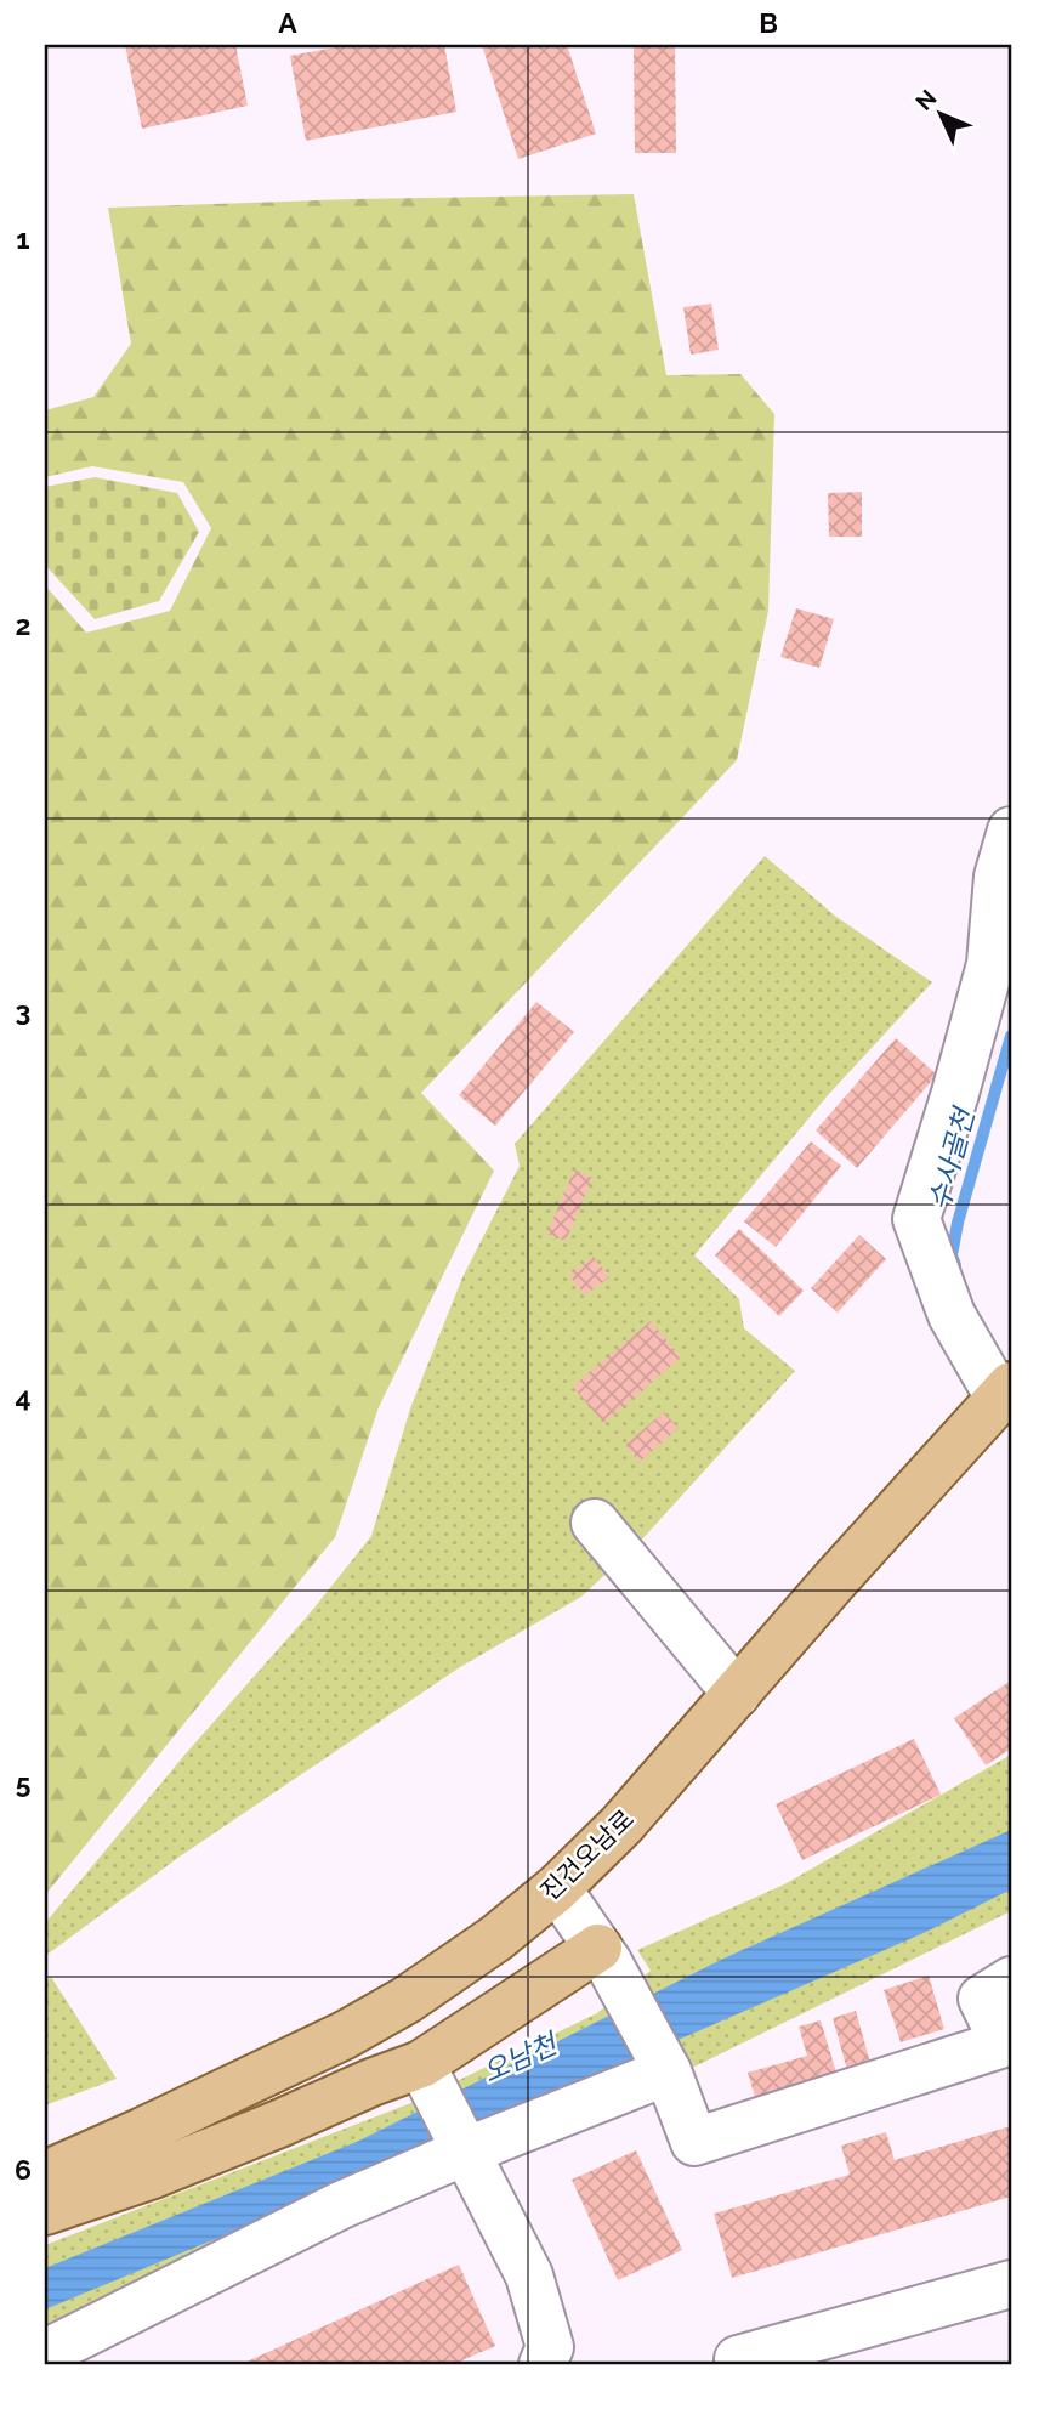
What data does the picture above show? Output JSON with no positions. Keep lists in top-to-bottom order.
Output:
{
  "streets": {
    "main road": ["진건오남로"]
  },
  "water": ["수사골천", "오남천"],
  "north": "top left",
  "grid": {
    "columns": ["A", "B"],
    "rows": [
      "1",
      "2",
      "3",
      "4",
      "5",
      "6"
    ]
  }
}
